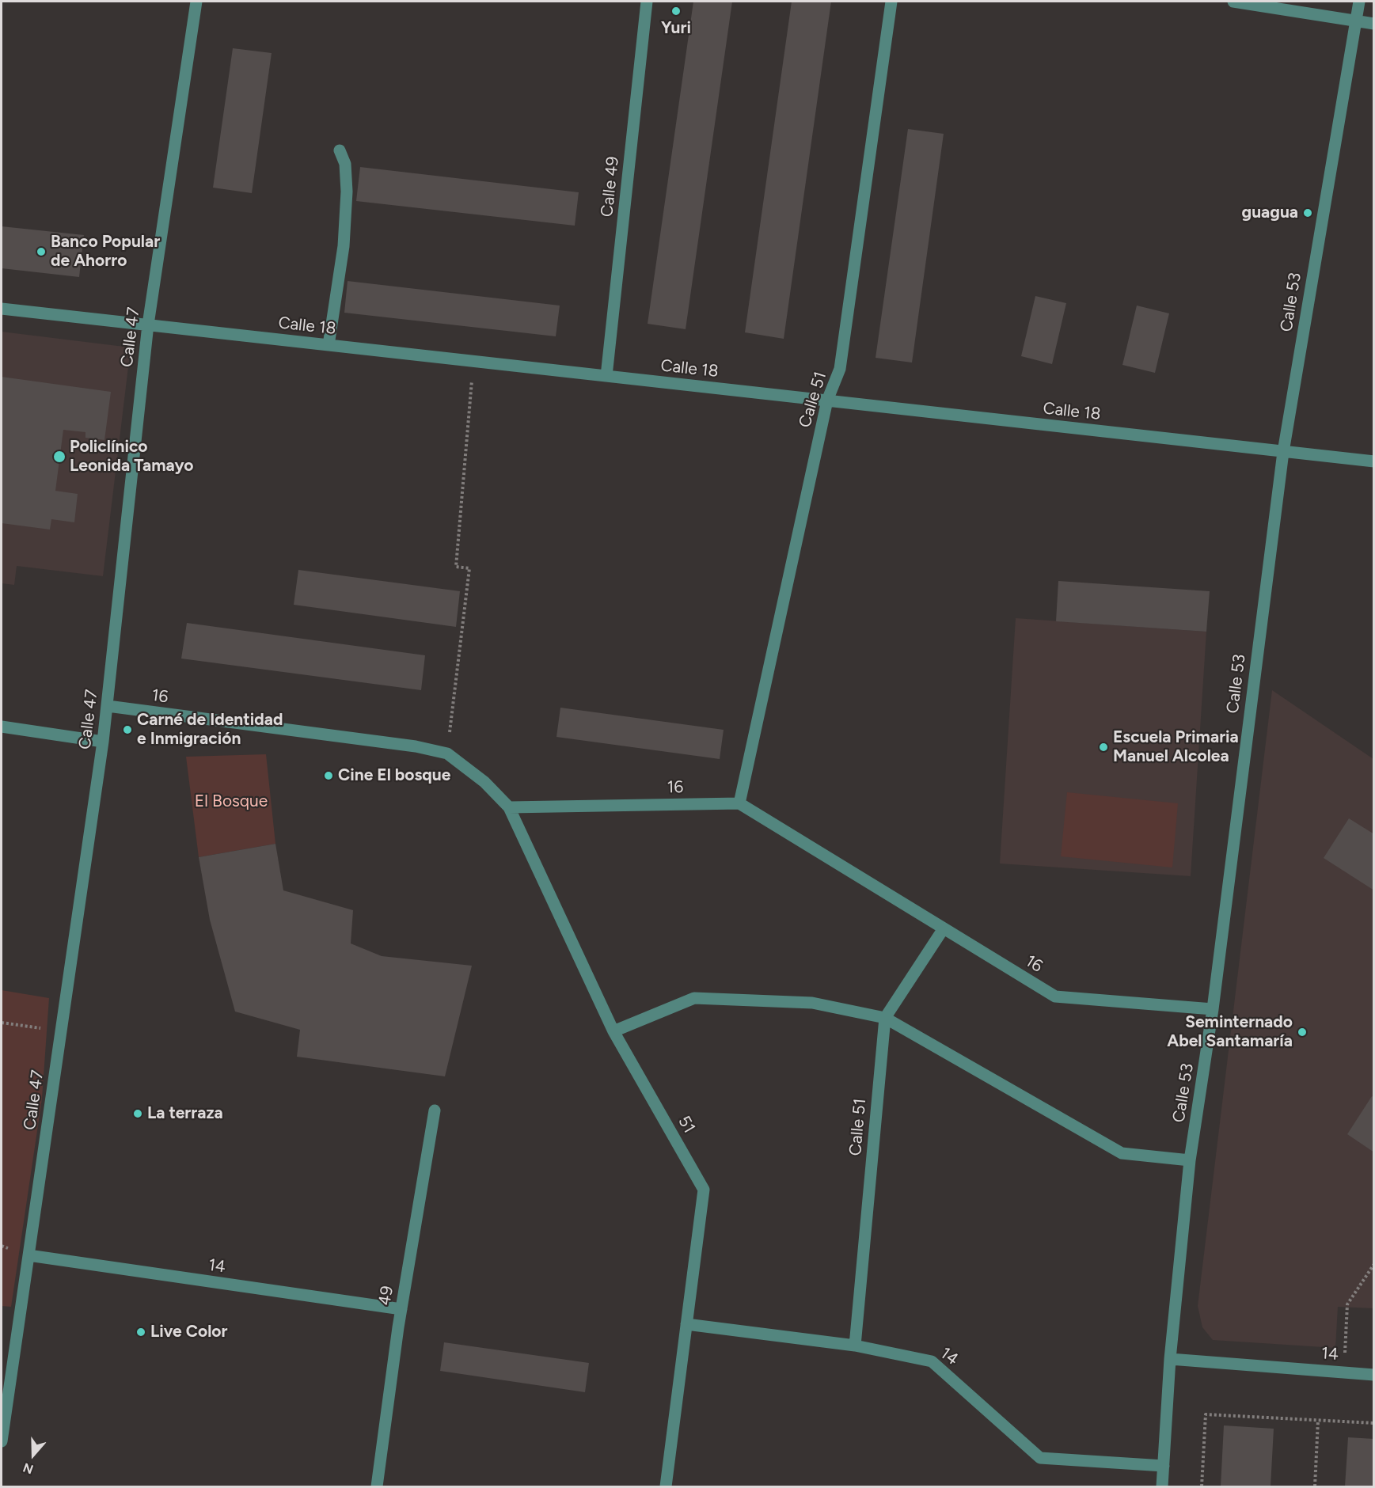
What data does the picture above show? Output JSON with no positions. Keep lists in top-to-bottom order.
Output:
{
  "streets": {
    "street": [
      "Calle 49",
      "Calle 53",
      "Calle 18",
      "Calle 47",
      "Calle 51",
      "16",
      "51",
      "14",
      "49"
    ]
  },
  "crossings": [
    ["Calle 49", "Calle 18"],
    ["Calle 53", "Calle 18"],
    ["Calle 53", "16"],
    ["Calle 53", "14"],
    ["Calle 18", "Calle 47"],
    ["Calle 18", "Calle 51"],
    ["Calle 47", "16"],
    ["Calle 47", "14"],
    ["Calle 51", "16"],
    ["Calle 51", "14"],
    ["16", "51"],
    ["51", "14"],
    ["14", "49"]
  ],
  "parks": ["El Bosque"],
  "places": [
    "Yuri",
    "guagua",
    "Banco Popular de Ahorro",
    "Policlínico Leonida Tamayo",
    "Carné de Identidad e Inmigración",
    "Escuela Primaria Manuel Alcolea",
    "Cine El bosque",
    "Seminternado Abel Santamaría",
    "La terraza",
    "Live Color"
  ],
  "north": "bottom"
}
